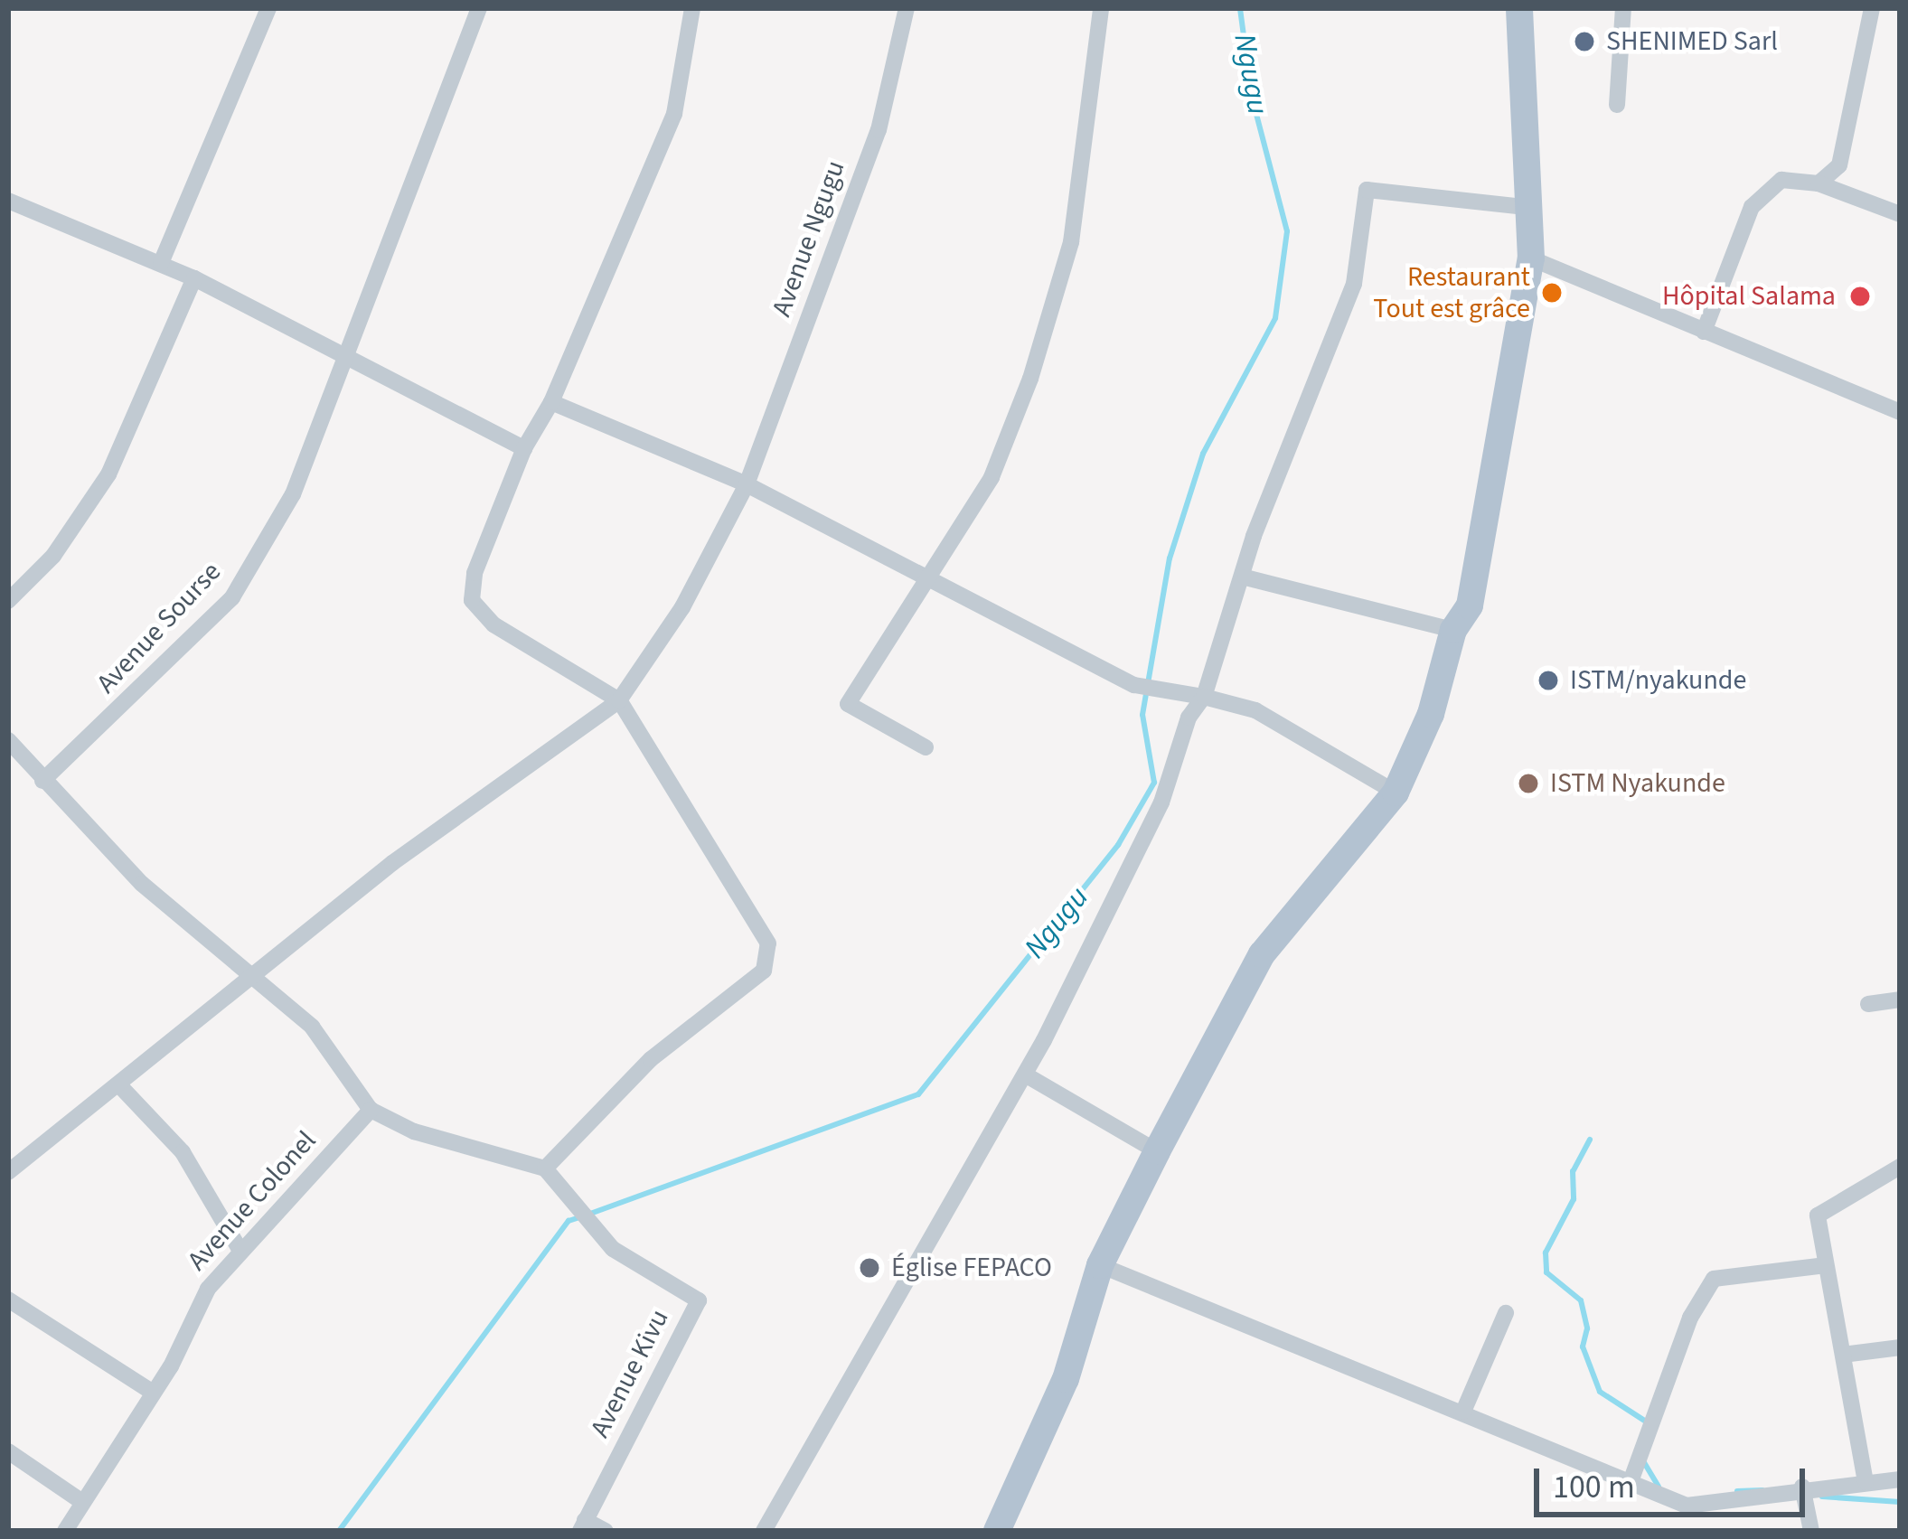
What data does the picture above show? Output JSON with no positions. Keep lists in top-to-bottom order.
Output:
{
  "streets": {
    "street": [
      "Avenue Ngugu",
      "Avenue Sourse",
      "Avenue Colonel",
      "Avenue Kivu"
    ]
  },
  "water": ["Ngugu"],
  "places": [
    "SHENIMED Sarl",
    "Restaurant Tout est grâce",
    "Hôpital Salama",
    "ISTM/nyakunde",
    "ISTM Nyakunde",
    "Église FEPACO"
  ],
  "scale_bar": "100 m"
}
